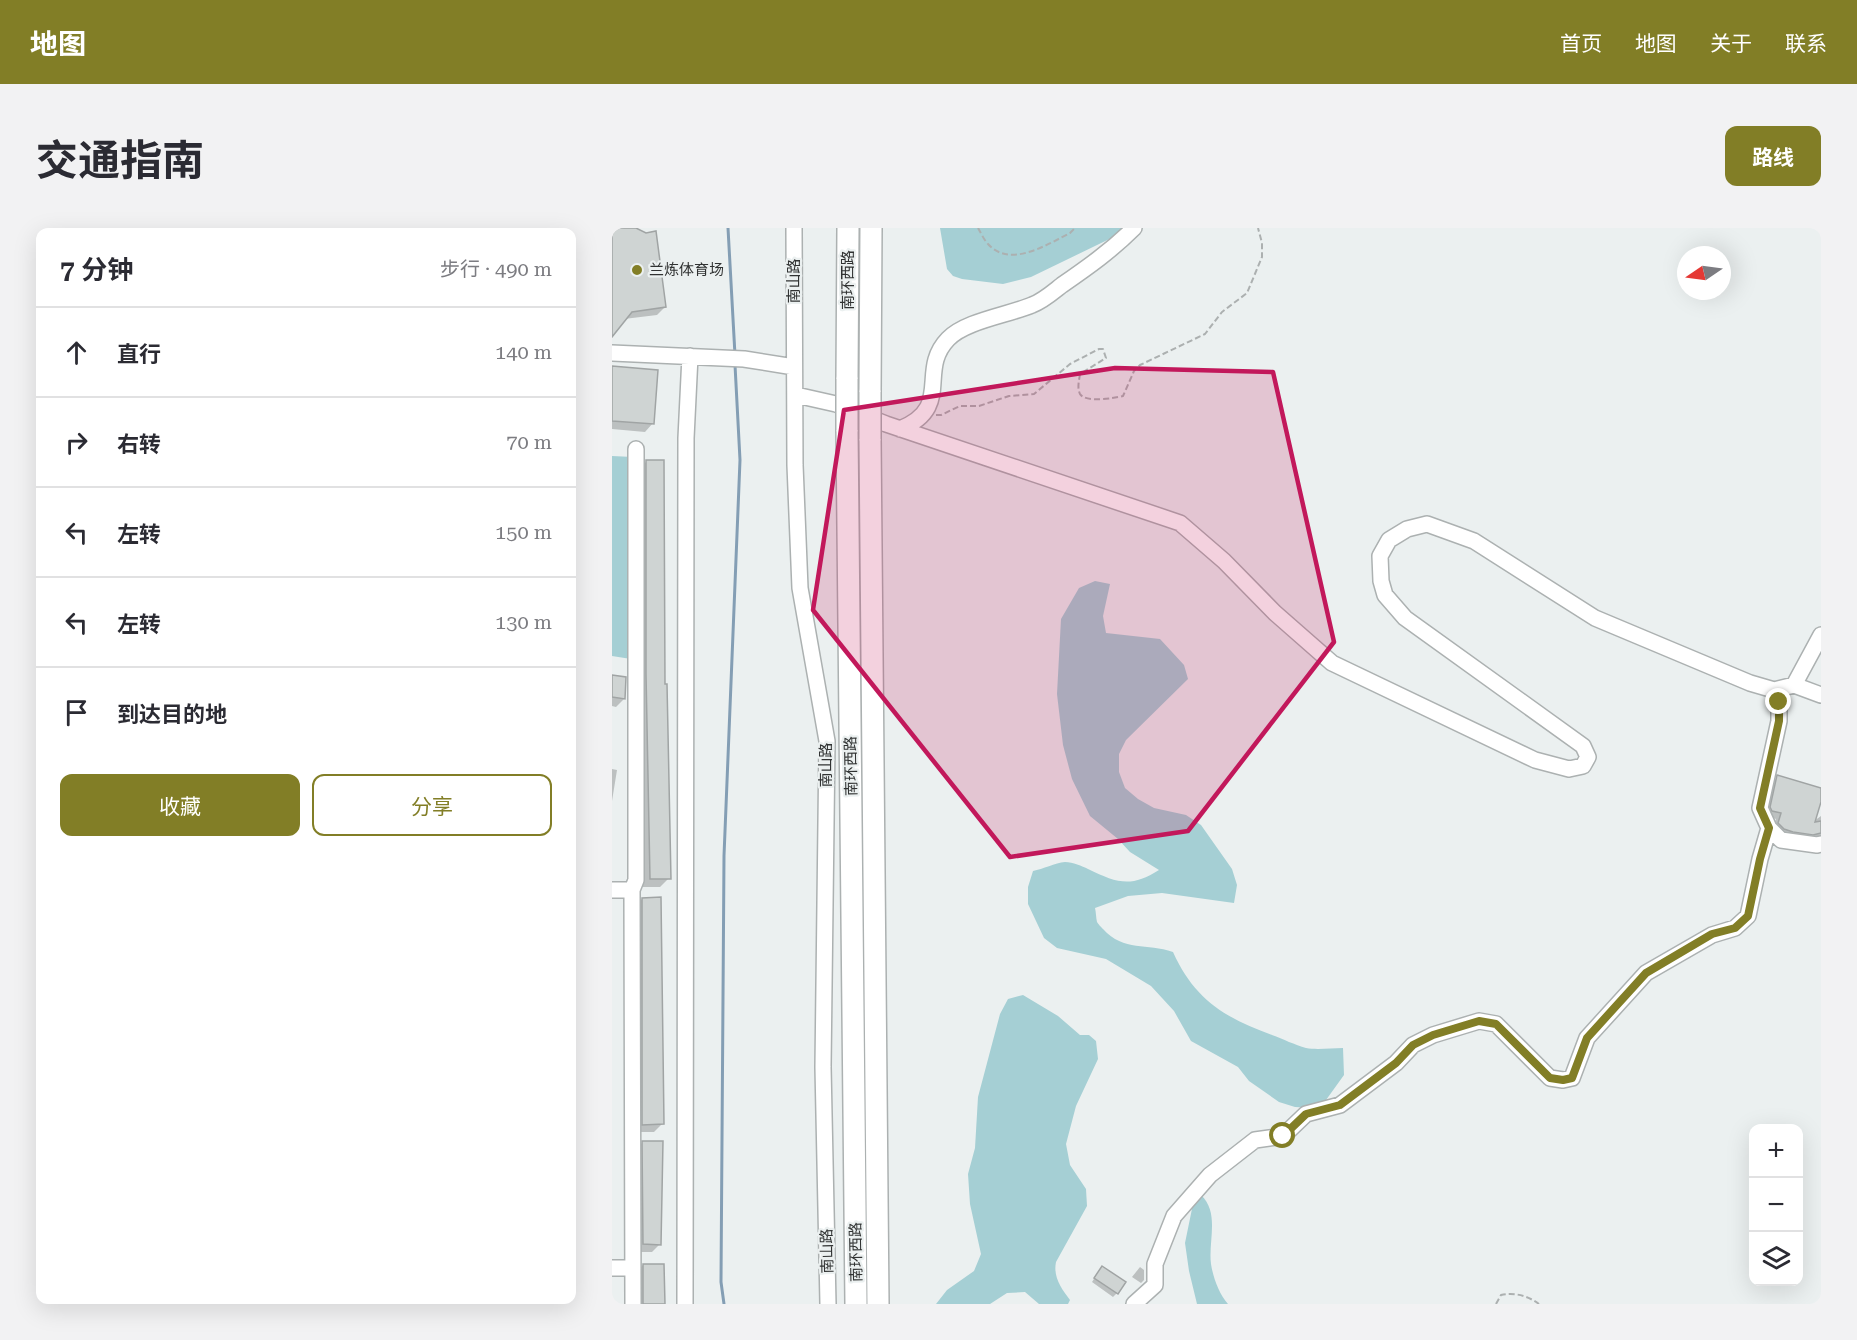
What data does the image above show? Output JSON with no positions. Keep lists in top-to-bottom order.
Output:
{
  "streets": {
    "highway": ["南环西路"],
    "street": ["南山路"]
  },
  "places": ["兰炼体育场"],
  "north": "left",
  "page": {
    "header": "地图",
    "nav": [
      "首页",
      "地图",
      "关于",
      "联系"
    ],
    "title": "交通指南",
    "buttons": [
      "路线",
      ["收藏", "分享"]
    ],
    "heading": ["7 分钟", "步行 · 490 m"],
    "list": [
      ["直行", "140 m"],
      ["右转", "70 m"],
      ["左转", "150 m"],
      ["左转", "130 m"],
      "到达目的地"
    ],
    "map_buttons": ["+", "−"]
  }
}
